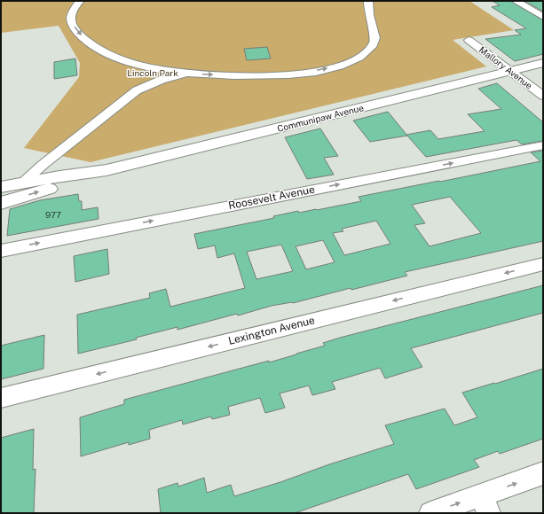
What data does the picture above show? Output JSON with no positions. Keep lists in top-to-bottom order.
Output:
{
  "streets": {
    "main road": ["Communipaw Avenue"],
    "street": ["Mallory Avenue", "Roosevelt Avenue", "Lexington Avenue"]
  },
  "crossings": [
    ["Mallory Avenue", "Communipaw Avenue"]
  ],
  "one_way": ["Roosevelt Avenue", "Lexington Avenue"],
  "parks": ["Lincoln Park"],
  "house_numbers": ["977"]
}
